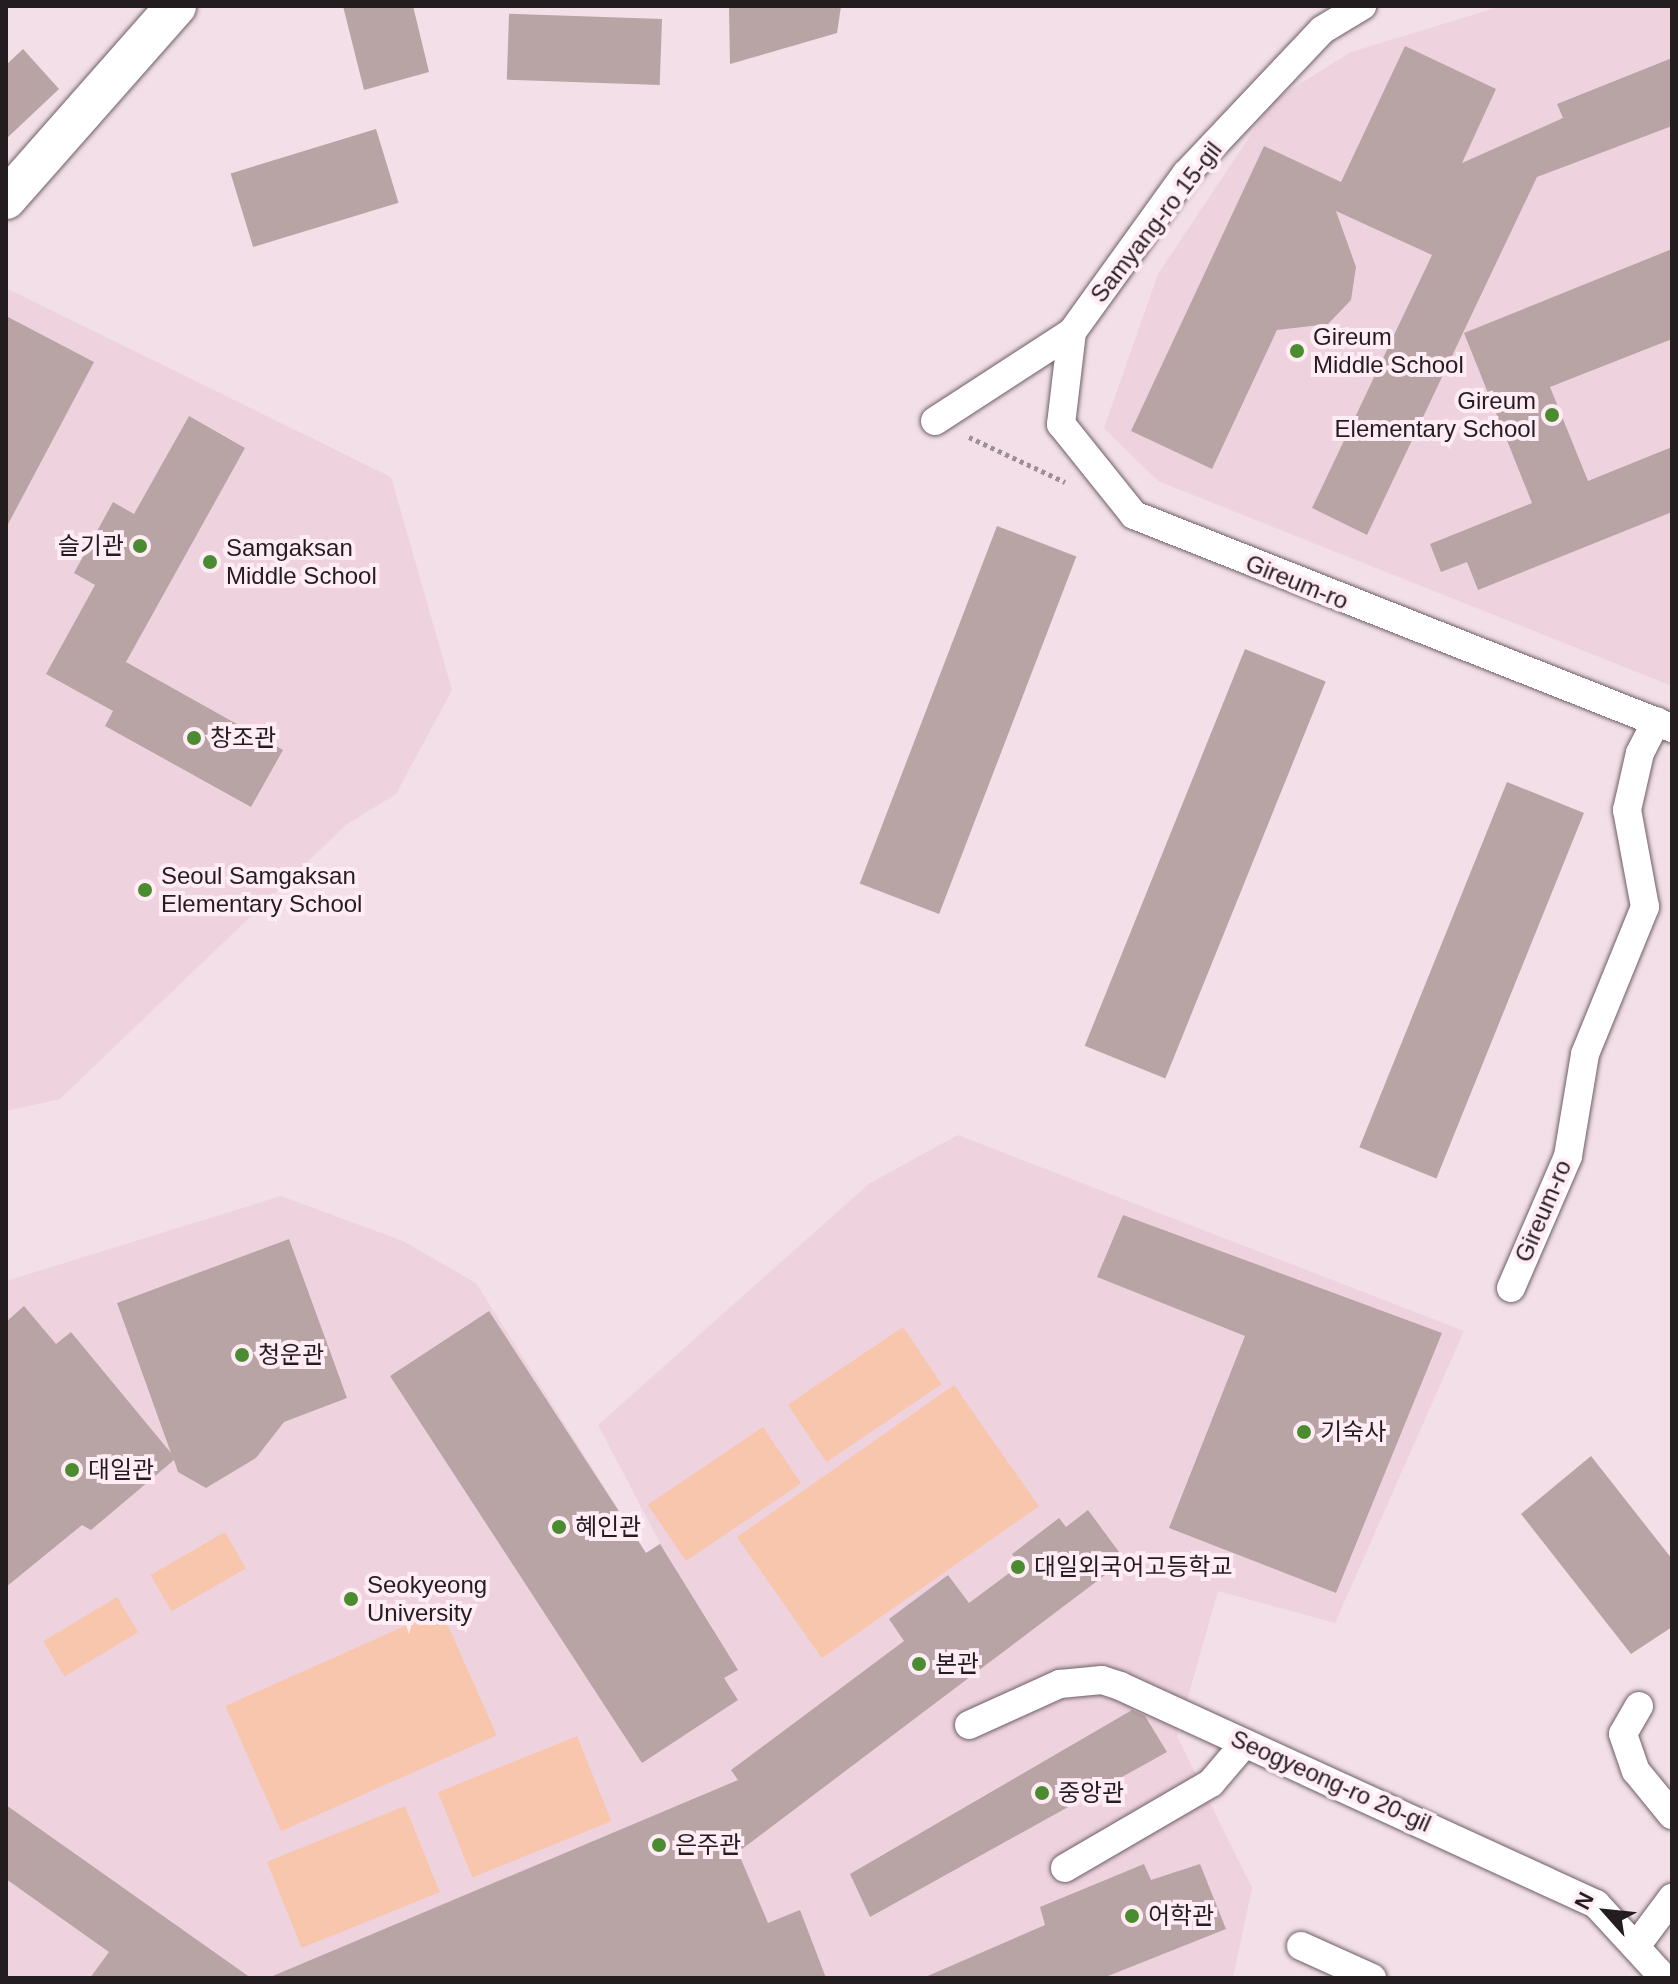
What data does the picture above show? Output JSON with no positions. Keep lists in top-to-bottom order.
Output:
{
  "streets": {
    "street": ["Samyang-ro 15-gil", "Gireum-ro", "Seogyeong-ro 20-gil"]
  },
  "crossings": [
    ["Samyang-ro 15-gil", "Gireum-ro"]
  ],
  "places": [
    "Gireum Middle School",
    "Gireum Elementary School",
    "슬기관",
    "Samgaksan Middle School",
    "창조관",
    "Seoul Samgaksan Elementary School",
    "청운관",
    "기숙사",
    "대일관",
    "혜인관",
    "대일외국어고등학교",
    "Seokyeong University",
    "본관",
    "중앙관",
    "은주관",
    "어학관"
  ],
  "north": "top left"
}
